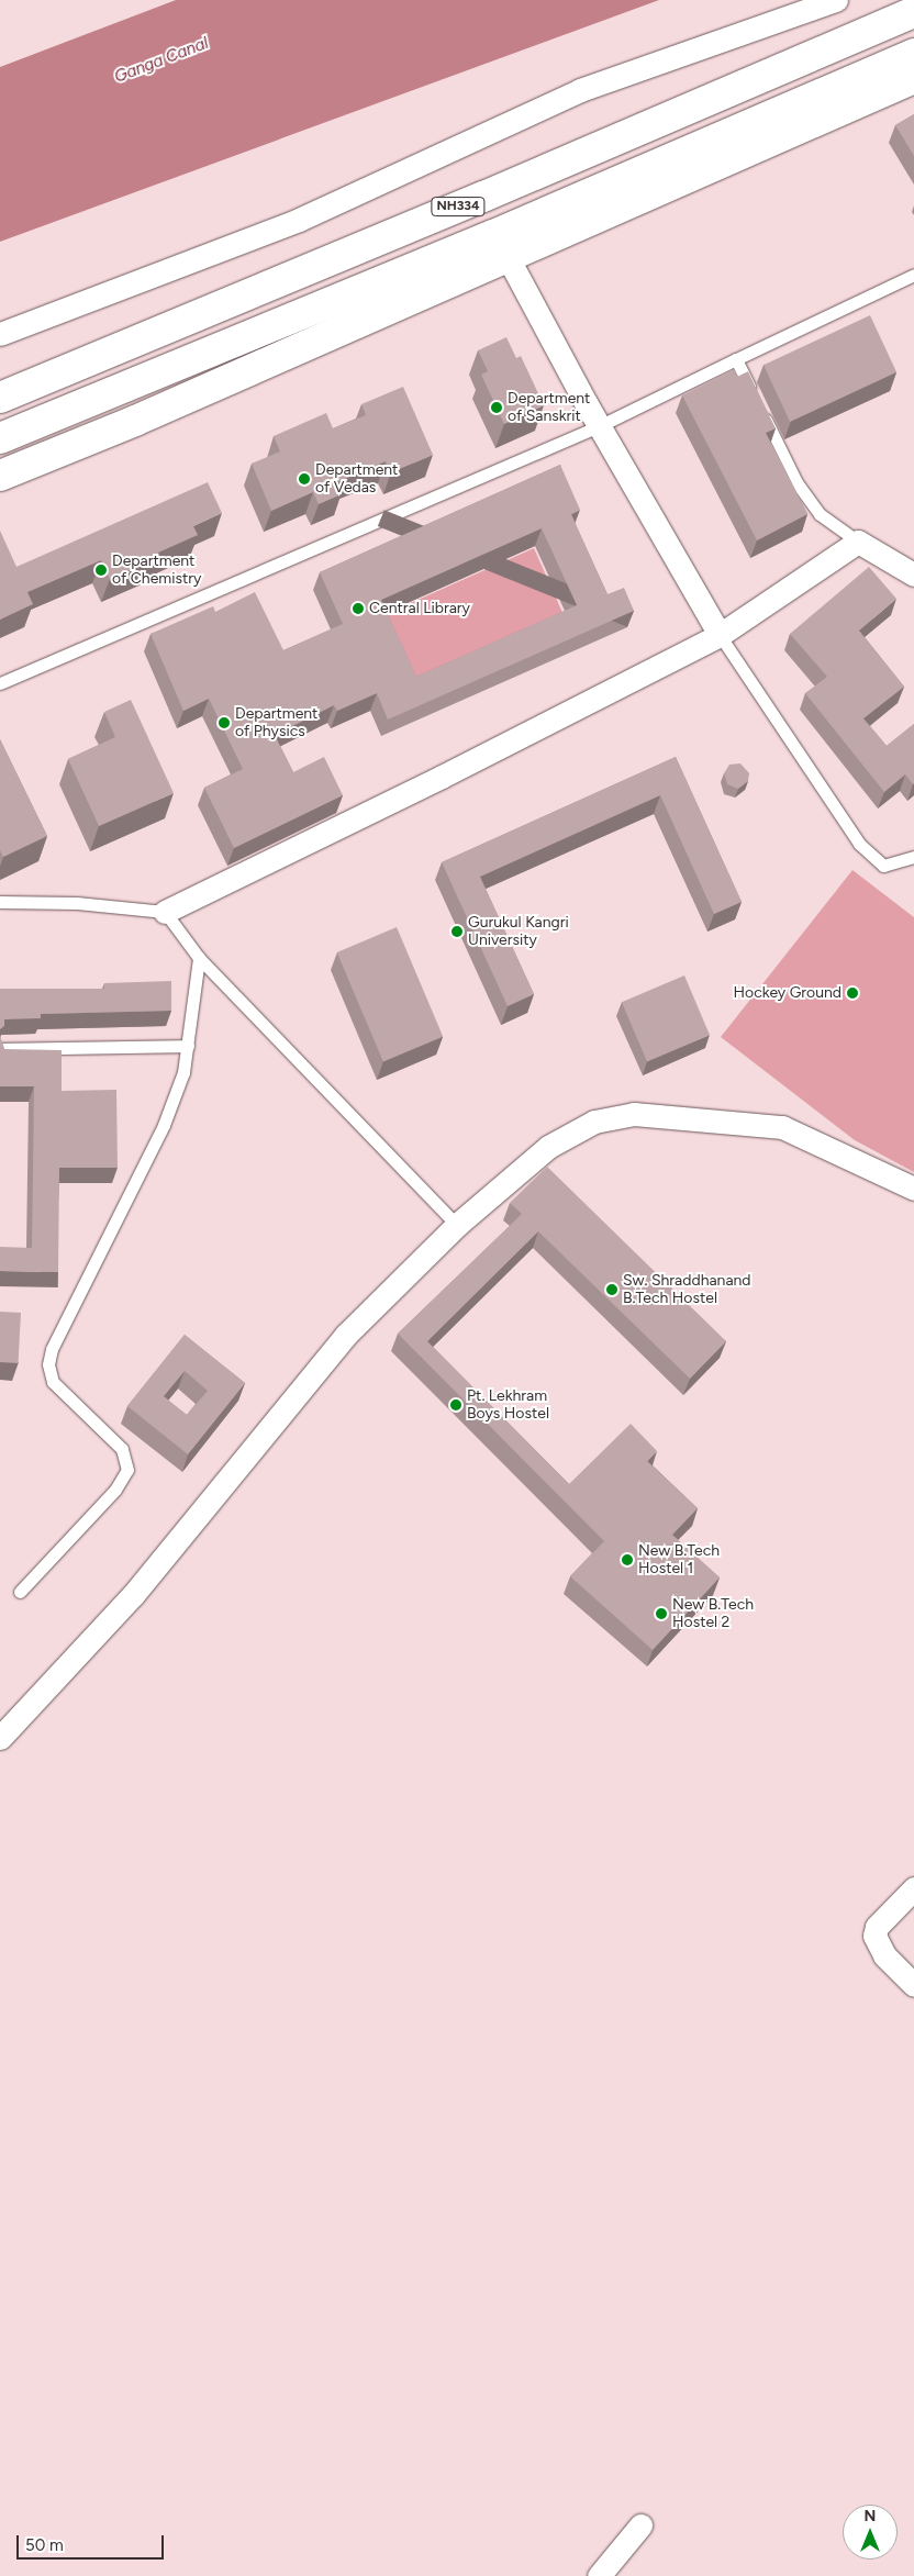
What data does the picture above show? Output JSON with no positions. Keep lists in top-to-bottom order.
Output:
{
  "streets": {
    "main road": ["NH334"]
  },
  "water": ["Ganga Canal"],
  "places": [
    "Department of Sanskrit",
    "Department of Vedas",
    "Department of Chemistry",
    "Central Library",
    "Department of Physics",
    "Gurukul Kangri University",
    "Hockey Ground",
    "Sw. Shraddhanand B.Tech Hostel",
    "Pt. Lekhram Boys Hostel",
    "New B.Tech Hostel 1",
    "New B.Tech Hostel 2"
  ],
  "scale_bar": "50 m",
  "north": "top"
}
